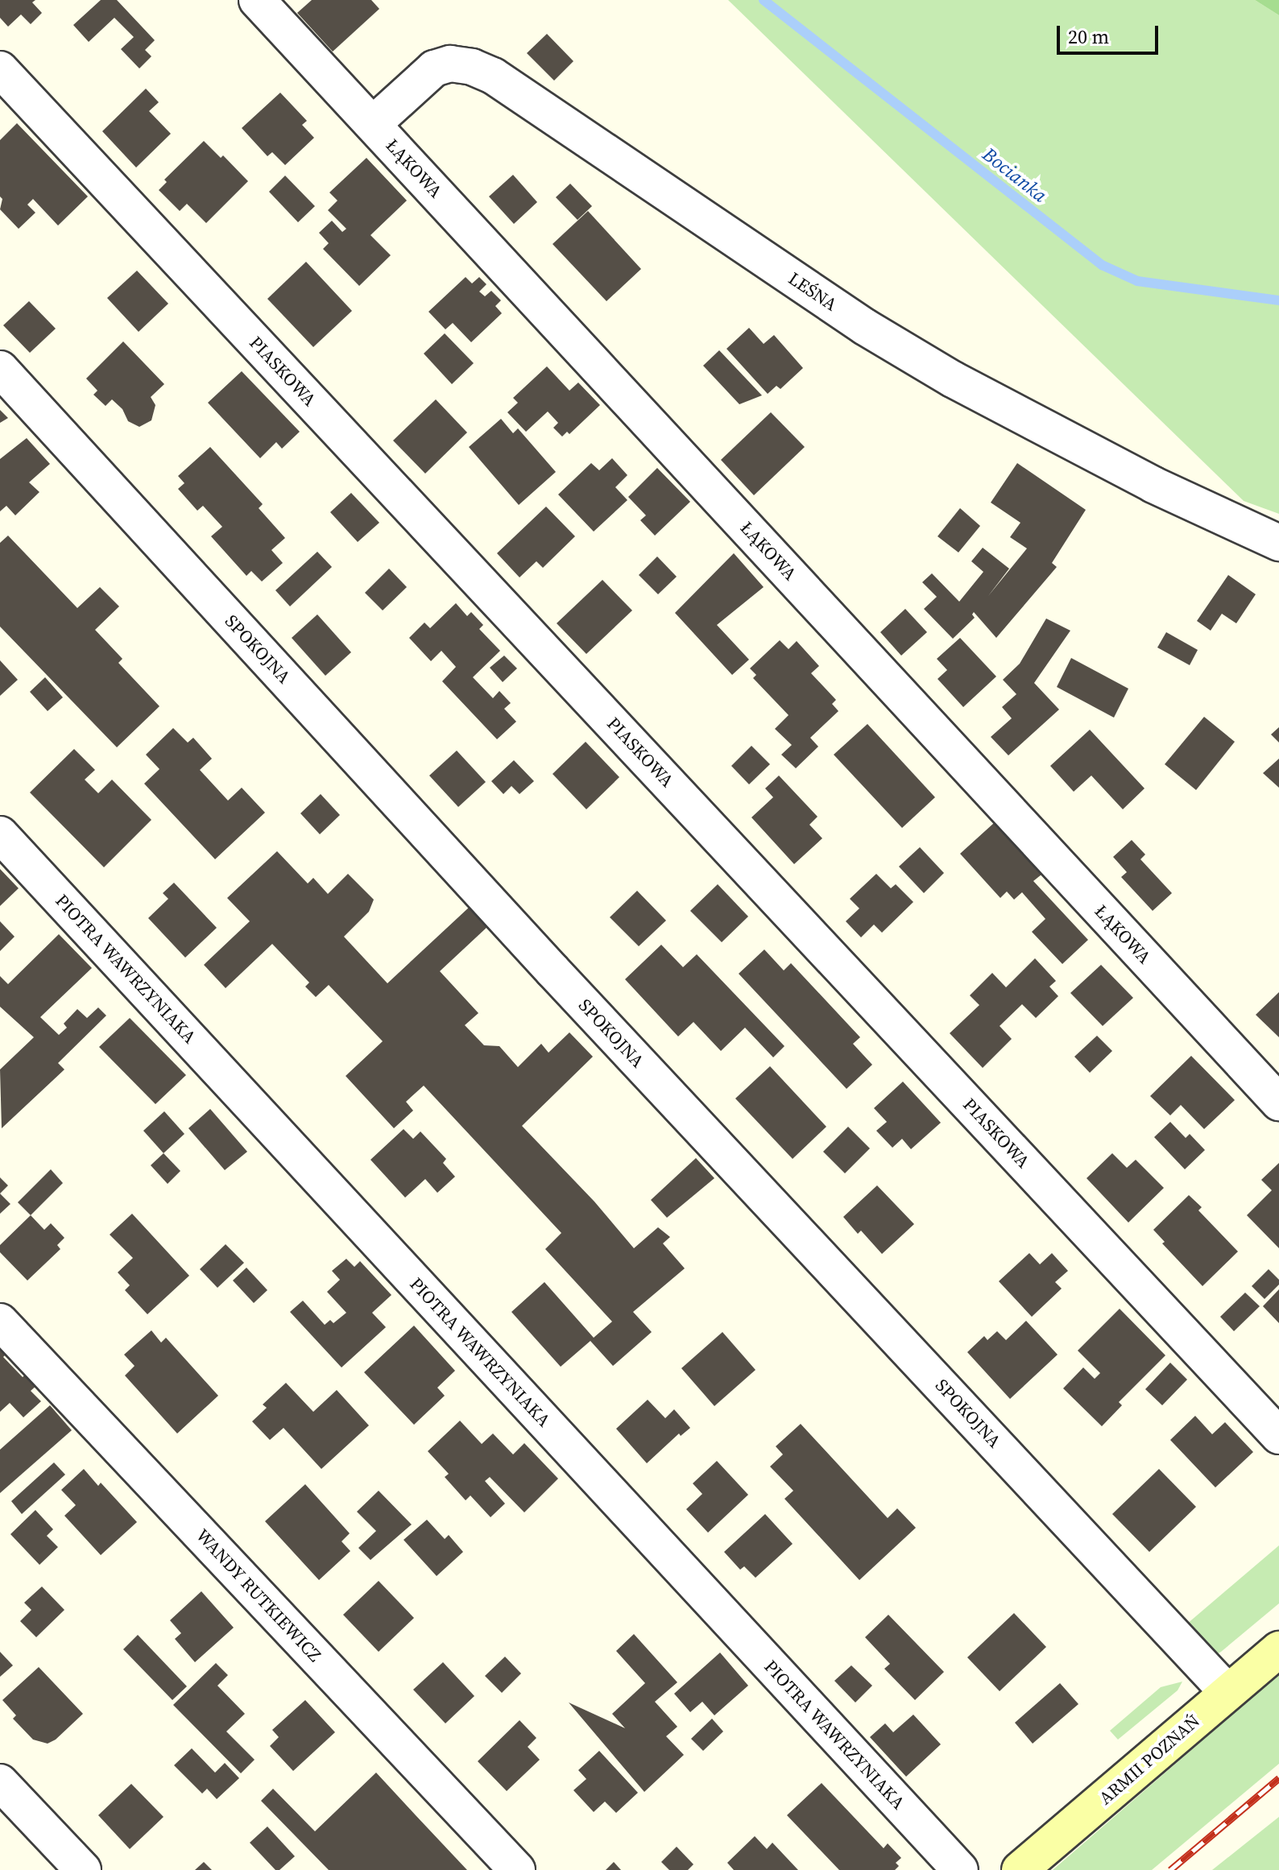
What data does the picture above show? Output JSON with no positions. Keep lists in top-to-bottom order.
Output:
{
  "streets": {
    "main road": ["ARMII POZNAŃ"],
    "street": [
      "ŁĄKOWA",
      "LEŚNA",
      "PIASKOWA",
      "SPOKOJNA",
      "PIOTRA WAWRZYNIAKA",
      "WANDY RUTKIEWICZ"
    ]
  },
  "crossings": [
    ["ŁĄKOWA", "LEŚNA"],
    ["SPOKOJNA", "ARMII POZNAŃ"]
  ],
  "water": ["Bocianka"],
  "scale_bar": "20 m"
}
